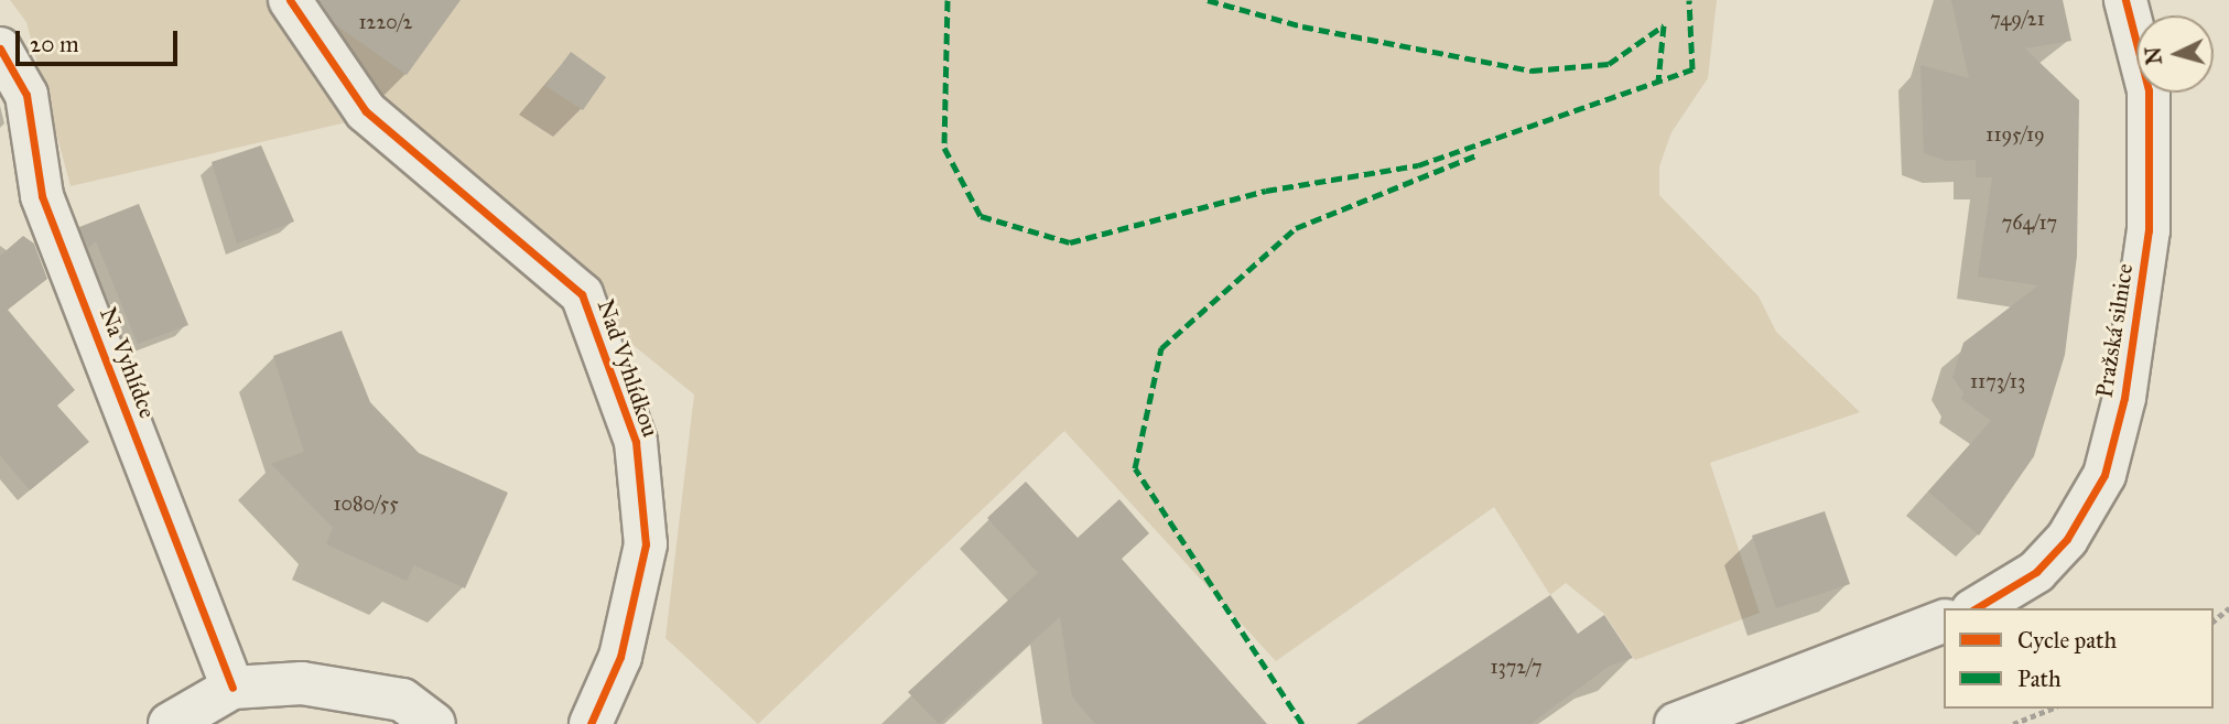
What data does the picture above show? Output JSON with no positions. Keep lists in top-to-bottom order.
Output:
{
  "streets": {
    "street": ["Pražská silnice", "Na Vyhlídce", "Nad Vyhlídkou"]
  },
  "house_numbers": [
    "749/21",
    "1220/2",
    "1195/19",
    "764/17",
    "1173/13",
    "1080/55",
    "1372/7"
  ],
  "legend": ["Cycle path", "Path"],
  "scale_bar": "20 m",
  "north": "left"
}
